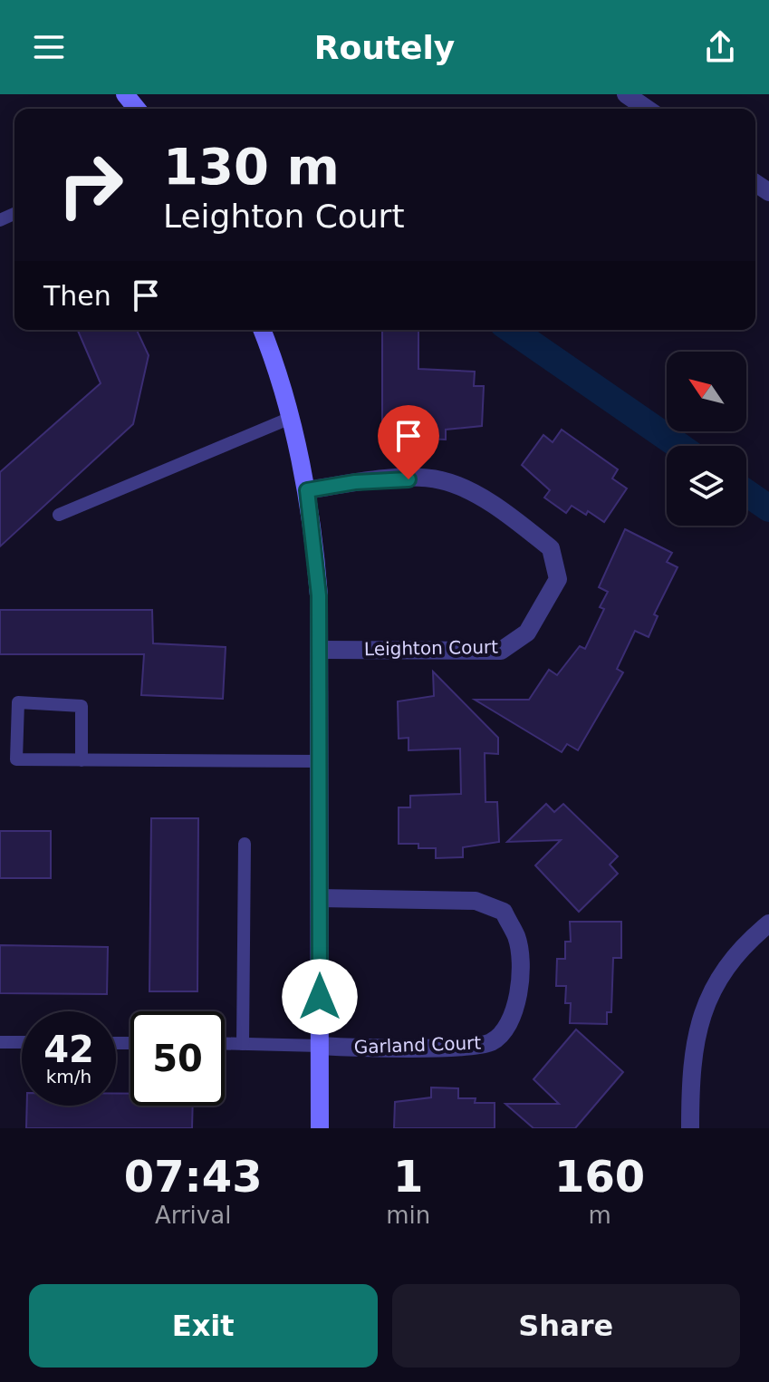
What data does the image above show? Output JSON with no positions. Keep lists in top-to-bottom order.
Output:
{
  "streets": {
    "street": ["Leighton Court", "Garland Court"]
  },
  "north": "top left",
  "page": {
    "header": "Routely",
    "turn": ["130 m", "Leighton Court"],
    "then": "Then",
    "speed": "42 km/h",
    "limit": "50",
    "eta": [
      "07:43",
      "Arrival",
      "1",
      "min",
      "160",
      "m"
    ],
    "buttons": ["Exit", "Share"]
  }
}
